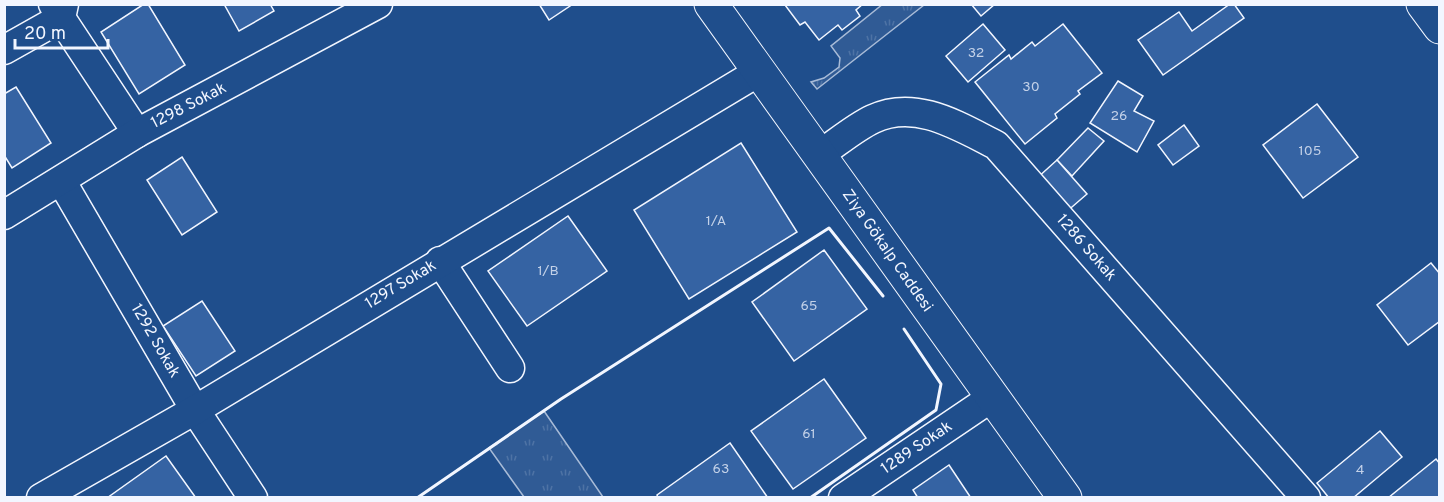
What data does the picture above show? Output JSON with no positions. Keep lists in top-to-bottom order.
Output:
{
  "streets": {
    "main road": ["Ziya Gökalp Caddesi"],
    "street": [
      "1298 Sokak",
      "1286 Sokak",
      "1297 Sokak",
      "1292 Sokak",
      "1289 Sokak"
    ]
  },
  "crossings": [
    ["1298 Sokak", "1292 Sokak"],
    ["1286 Sokak", "Ziya Gökalp Caddesi"],
    ["Ziya Gökalp Caddesi", "1297 Sokak"],
    ["Ziya Gökalp Caddesi", "1289 Sokak"],
    ["1297 Sokak", "1292 Sokak"]
  ],
  "house_numbers": [
    "32",
    "30",
    "26",
    "105",
    "1/A",
    "1/B",
    "65",
    "61",
    "63",
    "4"
  ],
  "scale_bar": "20 m"
}
